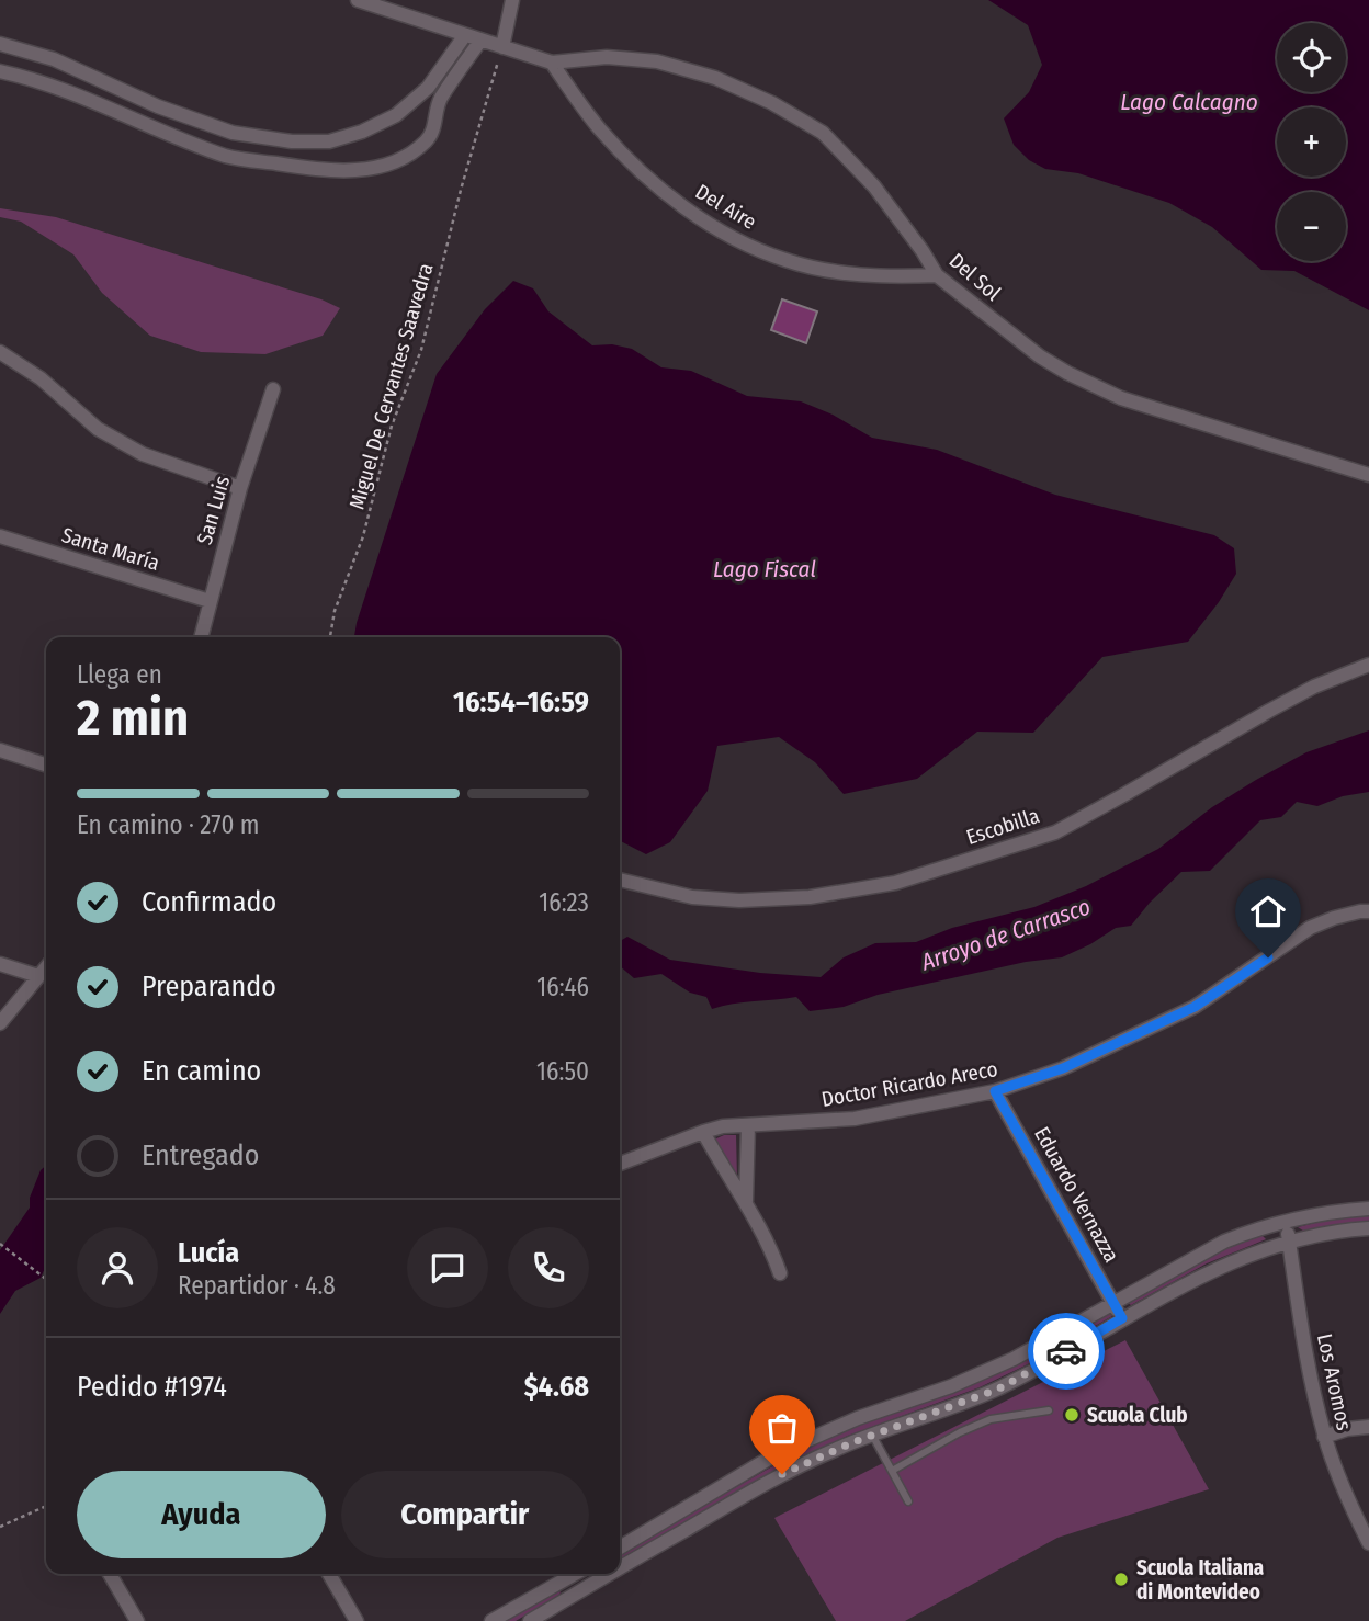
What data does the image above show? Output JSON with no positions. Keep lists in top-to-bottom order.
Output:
{
  "streets": {
    "street": [
      "Del Aire",
      "Del Sol",
      "San Luis",
      "Santa María",
      "Escobilla",
      "Doctor Ricardo Areco",
      "Eduardo Vernazza",
      "Los Aromos"
    ],
    "path": ["Miguel De Cervantes Saavedra"]
  },
  "crossings": [
    ["Del Aire", "Del Sol"],
    ["San Luis", "Santa María"],
    ["Doctor Ricardo Areco", "Eduardo Vernazza"]
  ],
  "water": ["Lago Calcagno", "Lago Fiscal", "Arroyo de Carrasco"],
  "places": ["Scuola Club", "Scuola Italiana di Montevideo"],
  "page": {
    "map_buttons": ["+", "−"],
    "heading": ["2 min", "Llega en", "16:54–16:59"],
    "panel": [
      "Lucía",
      "Repartidor · 4.8",
      "Pedido #1974",
      "$4.68"
    ],
    "bar": "En camino · 270 m",
    "list": [
      ["Confirmado", "16:23"],
      ["Preparando", "16:46"],
      ["En camino", "16:50"],
      "Entregado"
    ],
    "buttons": ["Ayuda", "Compartir"]
  }
}
